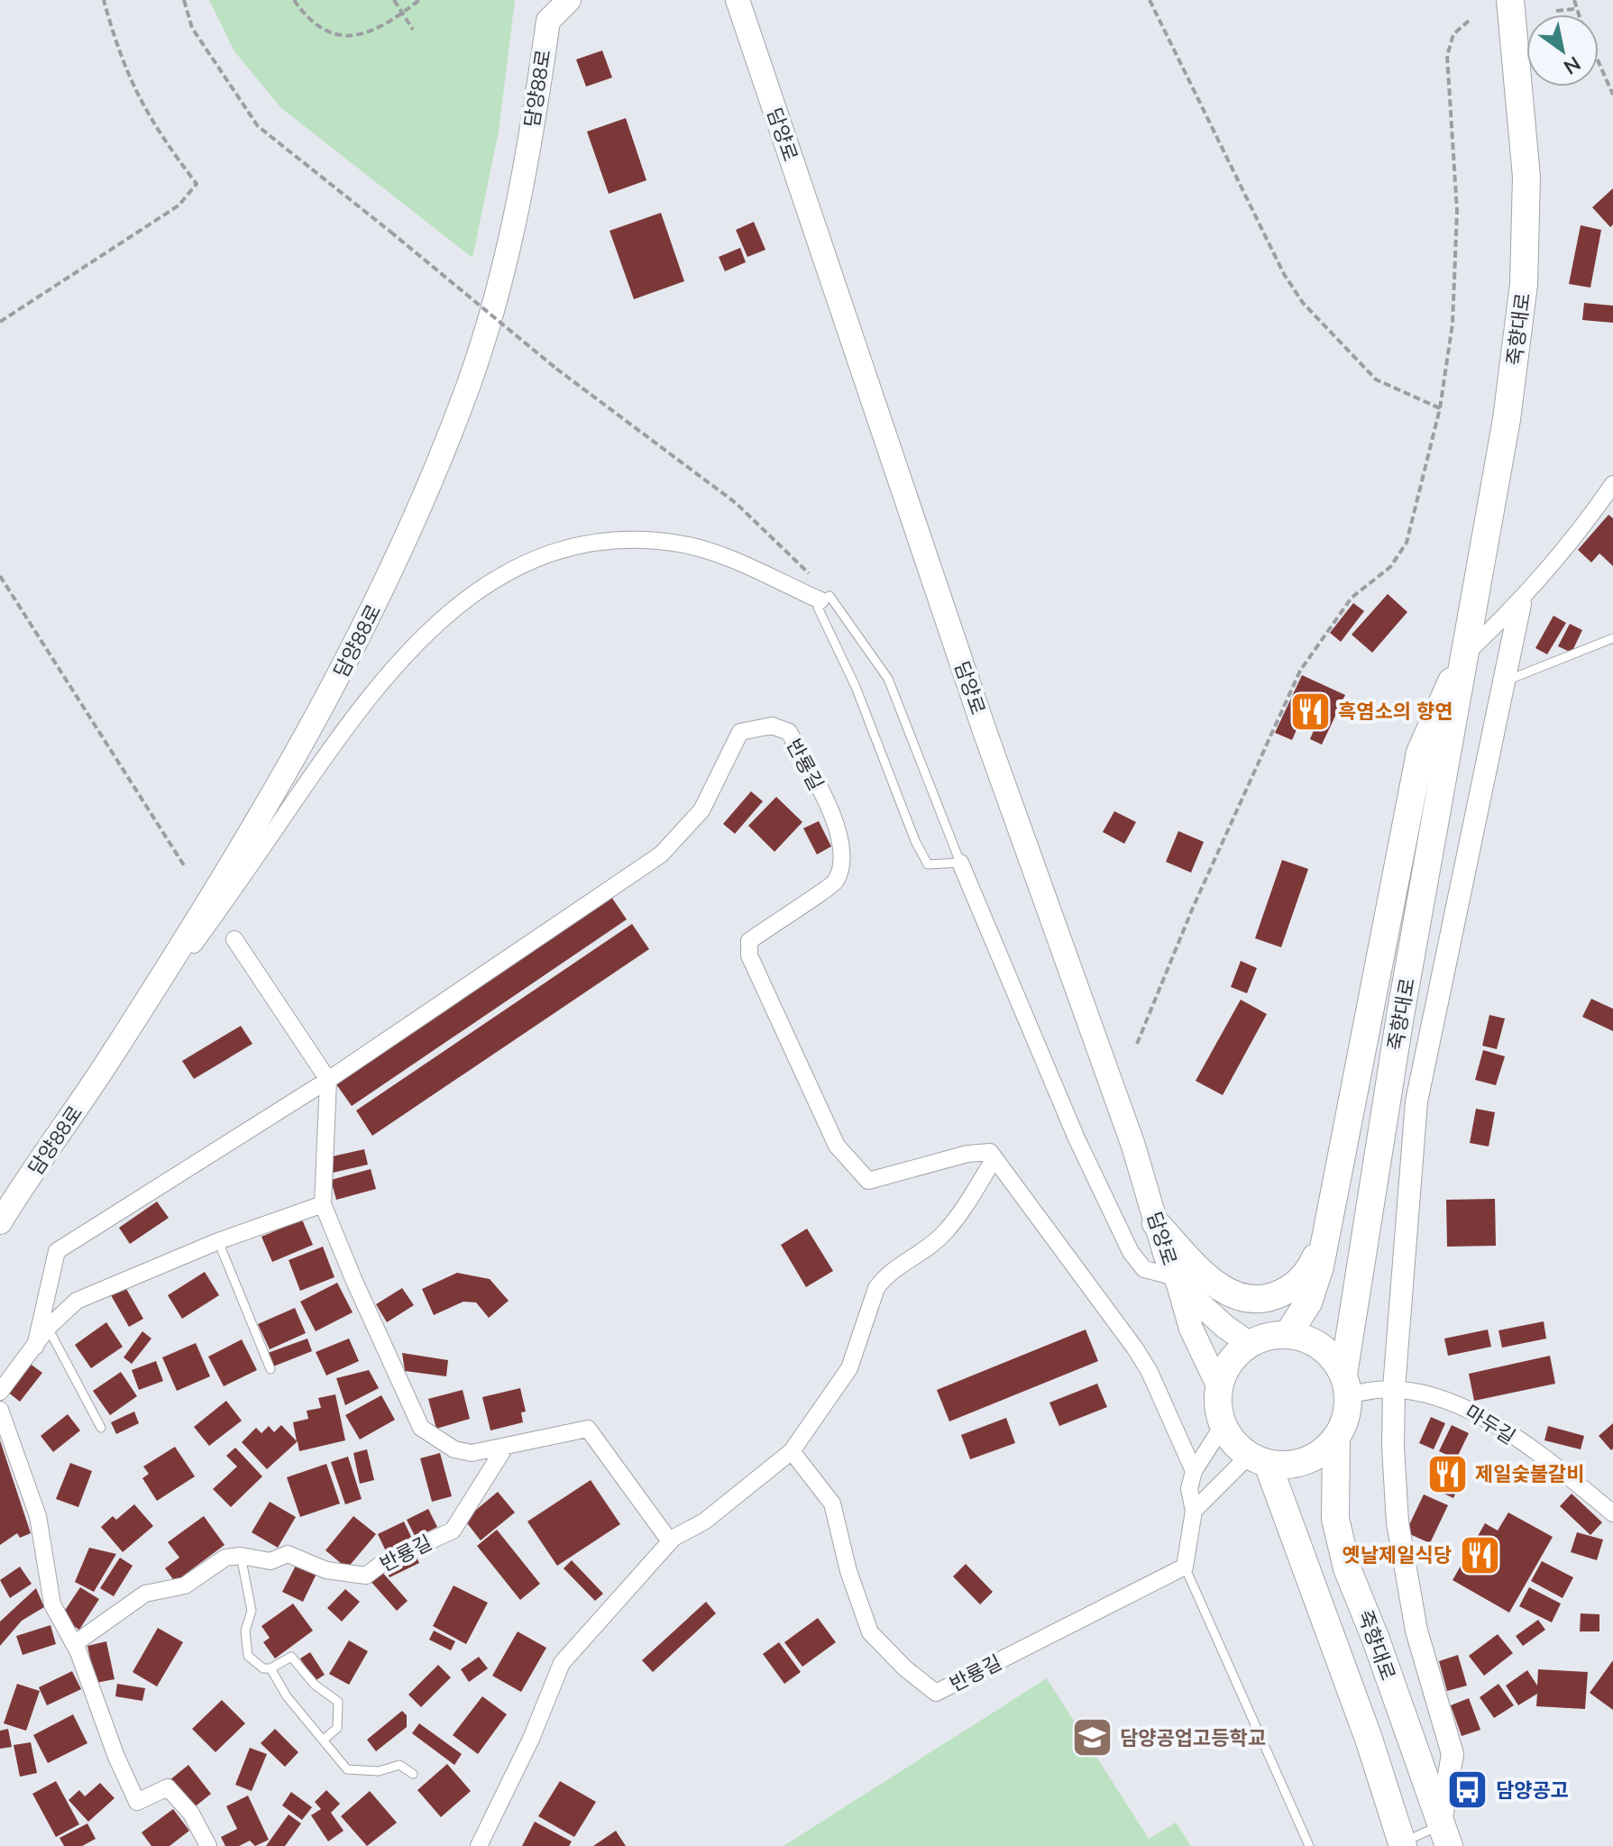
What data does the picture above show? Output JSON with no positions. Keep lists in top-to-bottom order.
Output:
{
  "streets": {
    "main road": ["담양88로", "담양로", "죽향대로"],
    "street": ["반룡길", "마두길"]
  },
  "crossings": [
    ["담양로", "죽향대로"],
    ["담양로", "마두길"],
    ["죽향대로", "마두길"]
  ],
  "places": {
    "restaurant": ["흑염소의 향연", "제일숯불갈비", "옛날제일식당"],
    "school or university": ["담양공업고등학교"],
    "bus stop": ["담양공고"]
  },
  "north": "bottom right"
}
